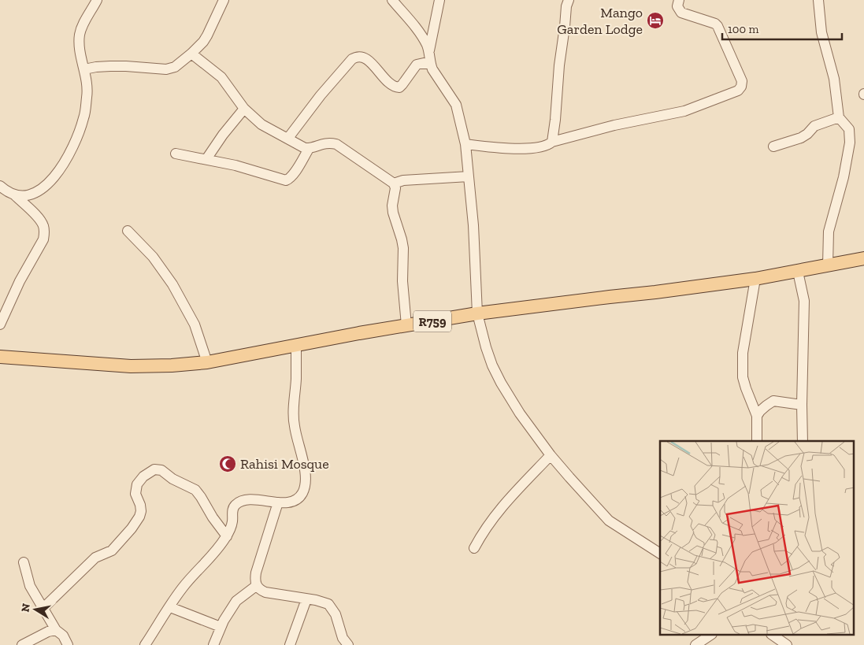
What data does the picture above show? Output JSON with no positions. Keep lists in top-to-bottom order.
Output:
{
  "streets": {
    "main road": ["R759"]
  },
  "places": {
    "hotel": ["Mango Garden Lodge"],
    "mosque": ["Rahisi Mosque"]
  },
  "scale_bar": "100 m",
  "north": "left"
}
